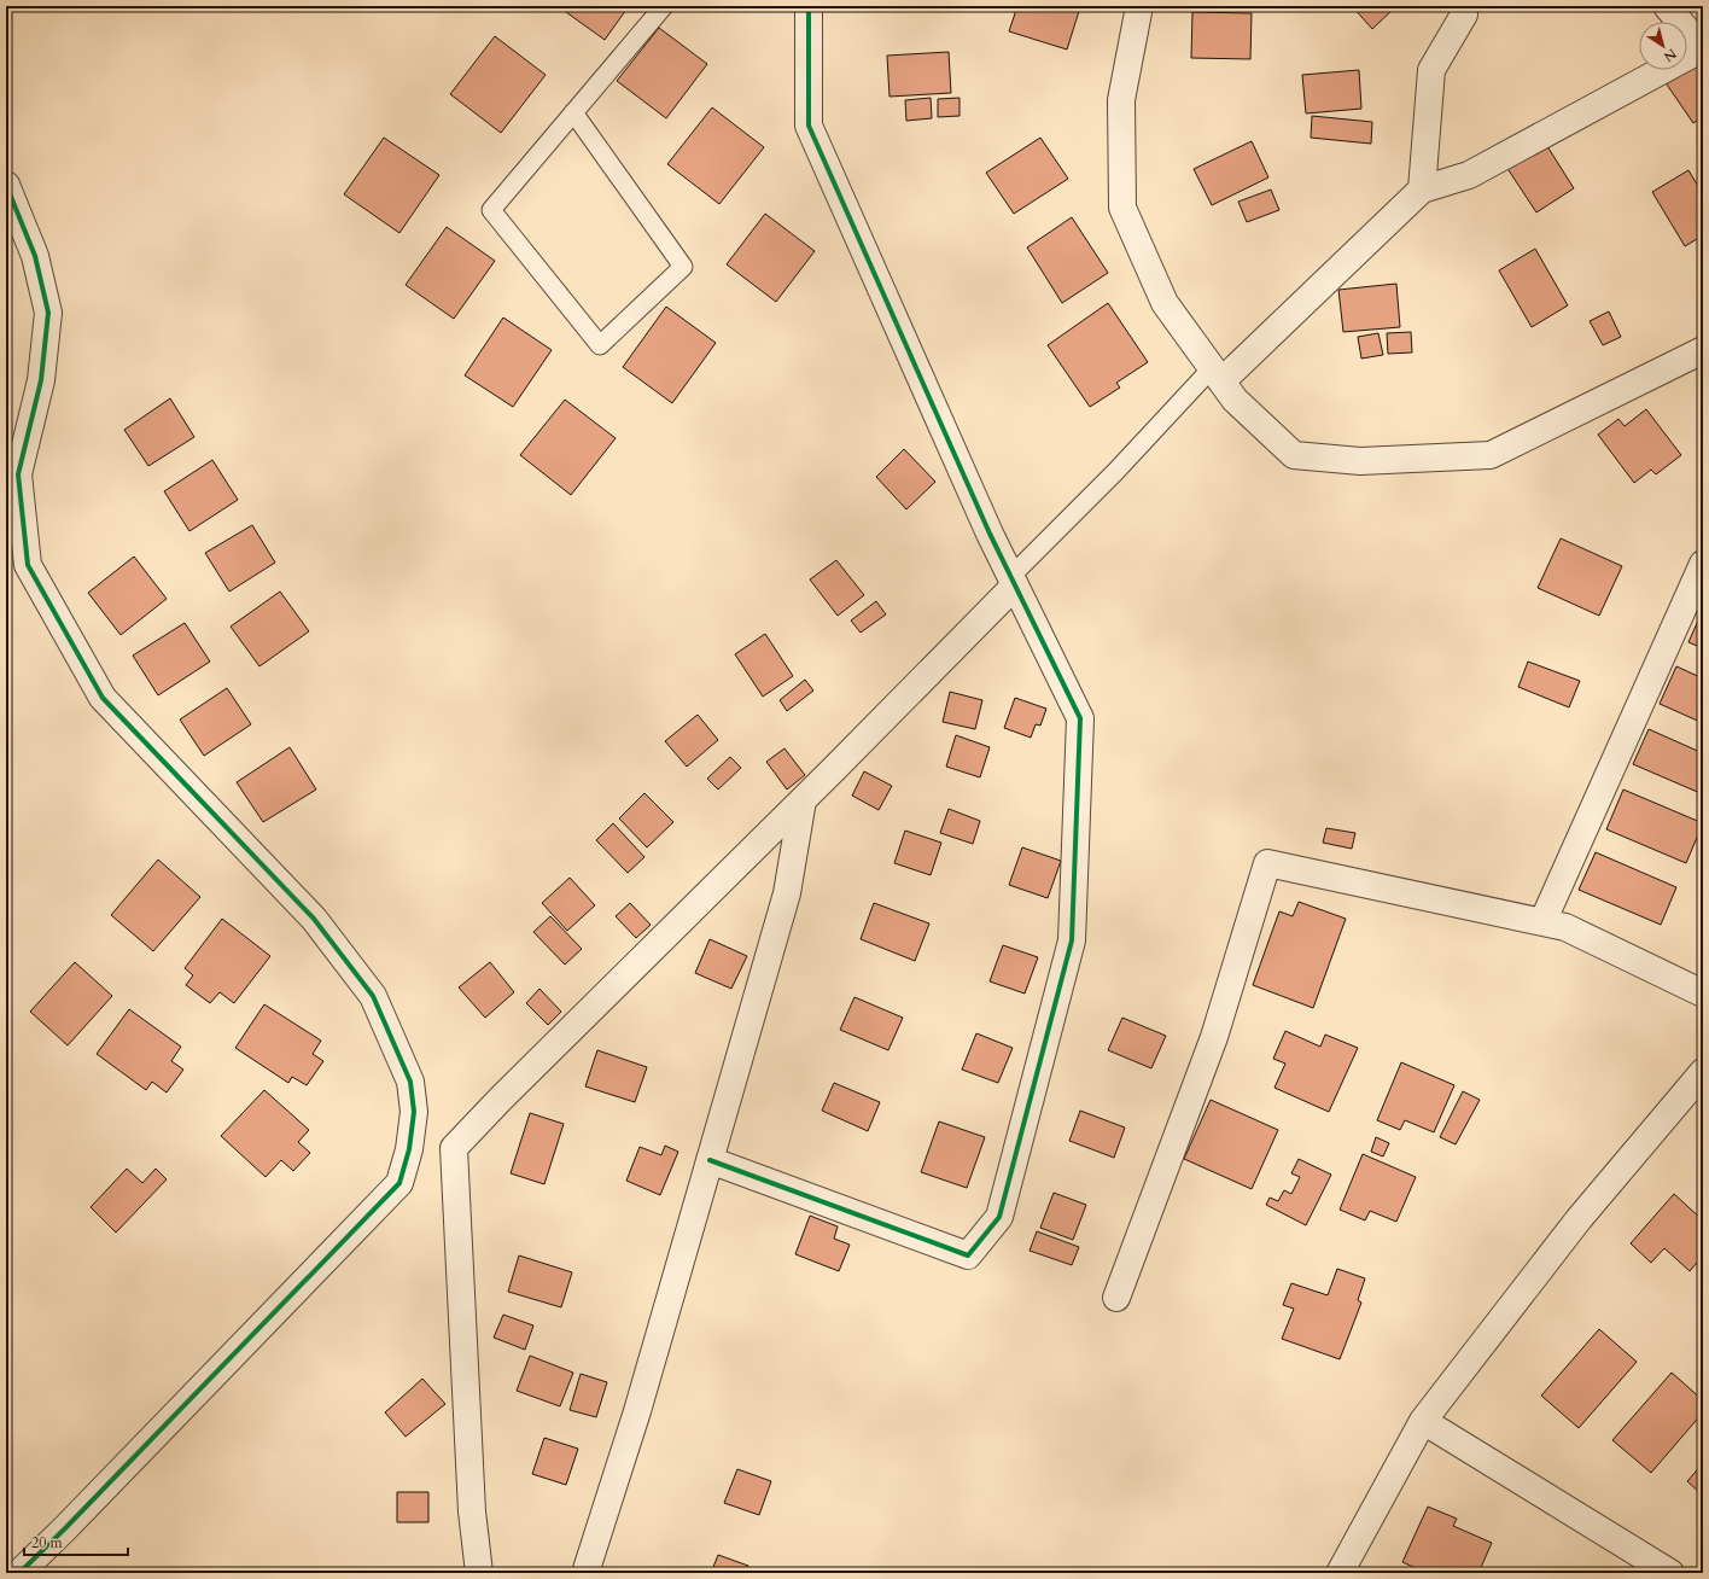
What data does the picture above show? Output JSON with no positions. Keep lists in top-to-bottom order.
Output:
{
  "scale_bar": "20 m",
  "north": "bottom right"
}
